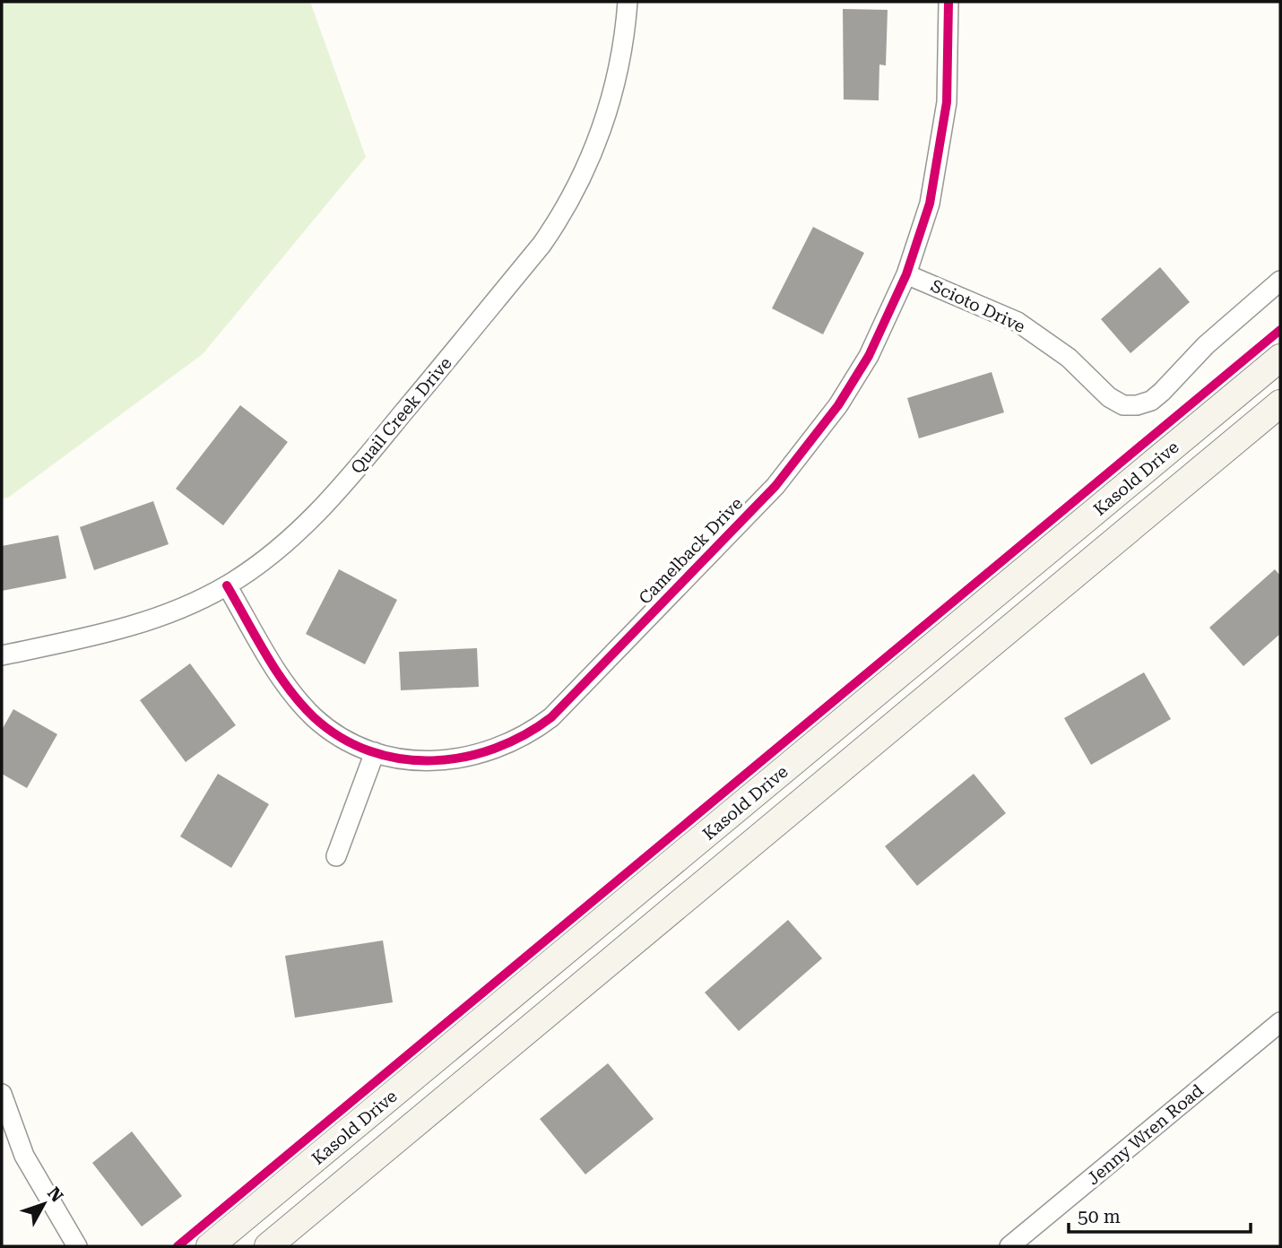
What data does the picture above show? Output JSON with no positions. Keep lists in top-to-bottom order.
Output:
{
  "streets": {
    "main road": ["Kasold Drive"],
    "street": [
      "Scioto Drive",
      "Quail Creek Drive",
      "Camelback Drive",
      "Jenny Wren Road"
    ]
  },
  "crossings": [
    ["Scioto Drive", "Camelback Drive"],
    ["Quail Creek Drive", "Camelback Drive"]
  ],
  "scale_bar": "50 m",
  "north": "top right"
}
